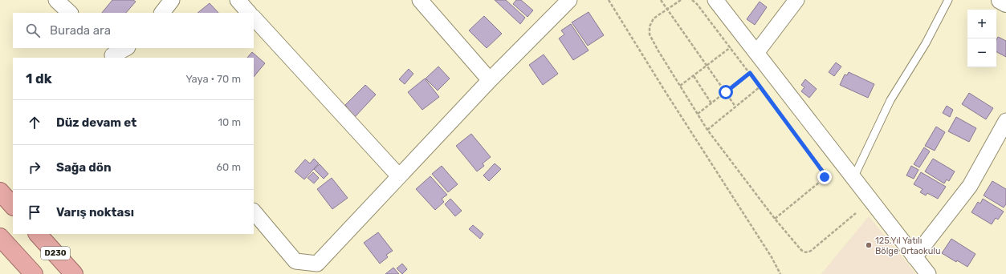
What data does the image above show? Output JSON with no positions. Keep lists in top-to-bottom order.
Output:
{
  "streets": {
    "highway": ["D230"]
  },
  "places": ["125.Yıl Yatılı Bölge Ortaokulu"],
  "page": {
    "map_buttons": ["+", "−"],
    "search": "Burada ara",
    "heading": ["1 dk", "Yaya · 70 m"],
    "list": [
      ["Düz devam et", "10 m"],
      ["Sağa dön", "60 m"],
      "Varış noktası"
    ]
  }
}
